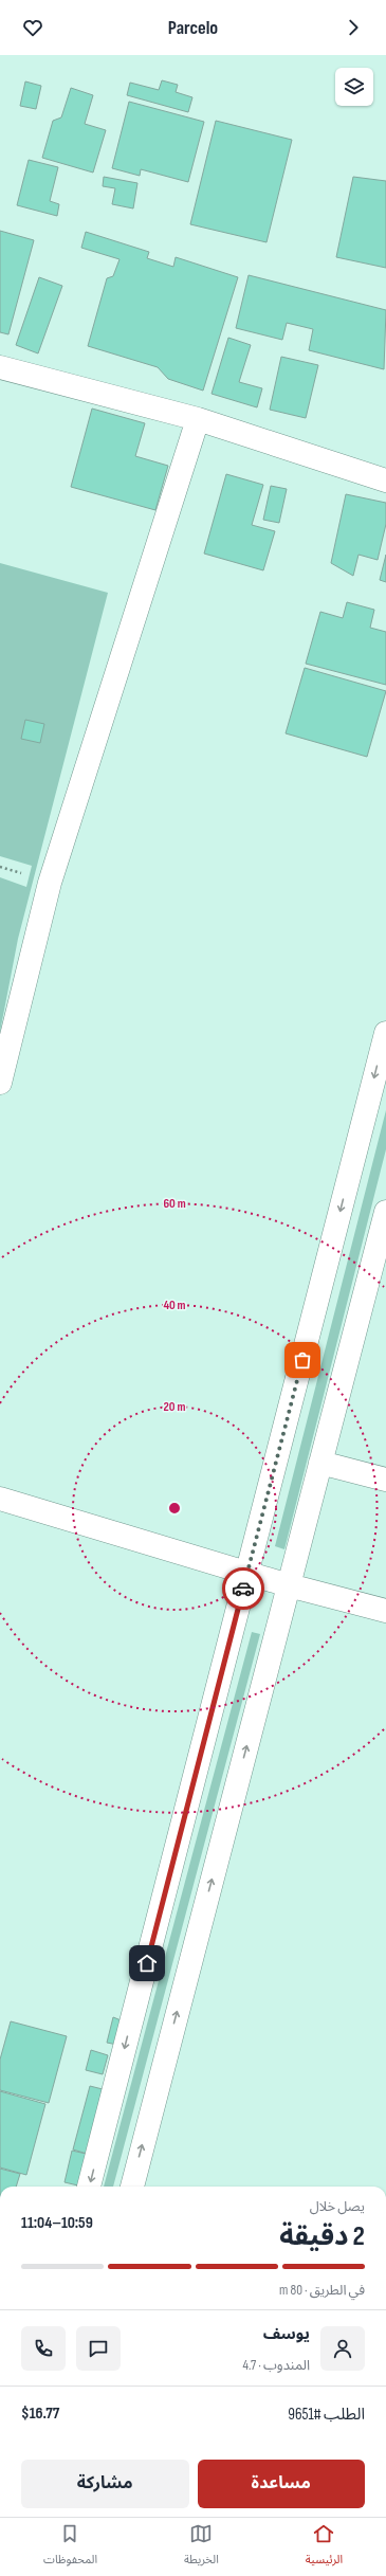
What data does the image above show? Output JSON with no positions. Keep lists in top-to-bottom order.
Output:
{
  "page": {
    "header": "Parcelo",
    "heading": ["2 دقيقة", "يصل خلال", "10:59–11:04"],
    "panel": [
      "يوسف",
      "المندوب · 4.7",
      "الطلب #9651",
      "$16.77"
    ],
    "bar": "في الطريق · 80 m",
    "buttons": ["مساعدة", "مشاركة"],
    "tabs": ["الرئيسية", "الخريطة", "المحفوظات"]
  },
  "rings": ["60 m", "40 m", "20 m"]
}
